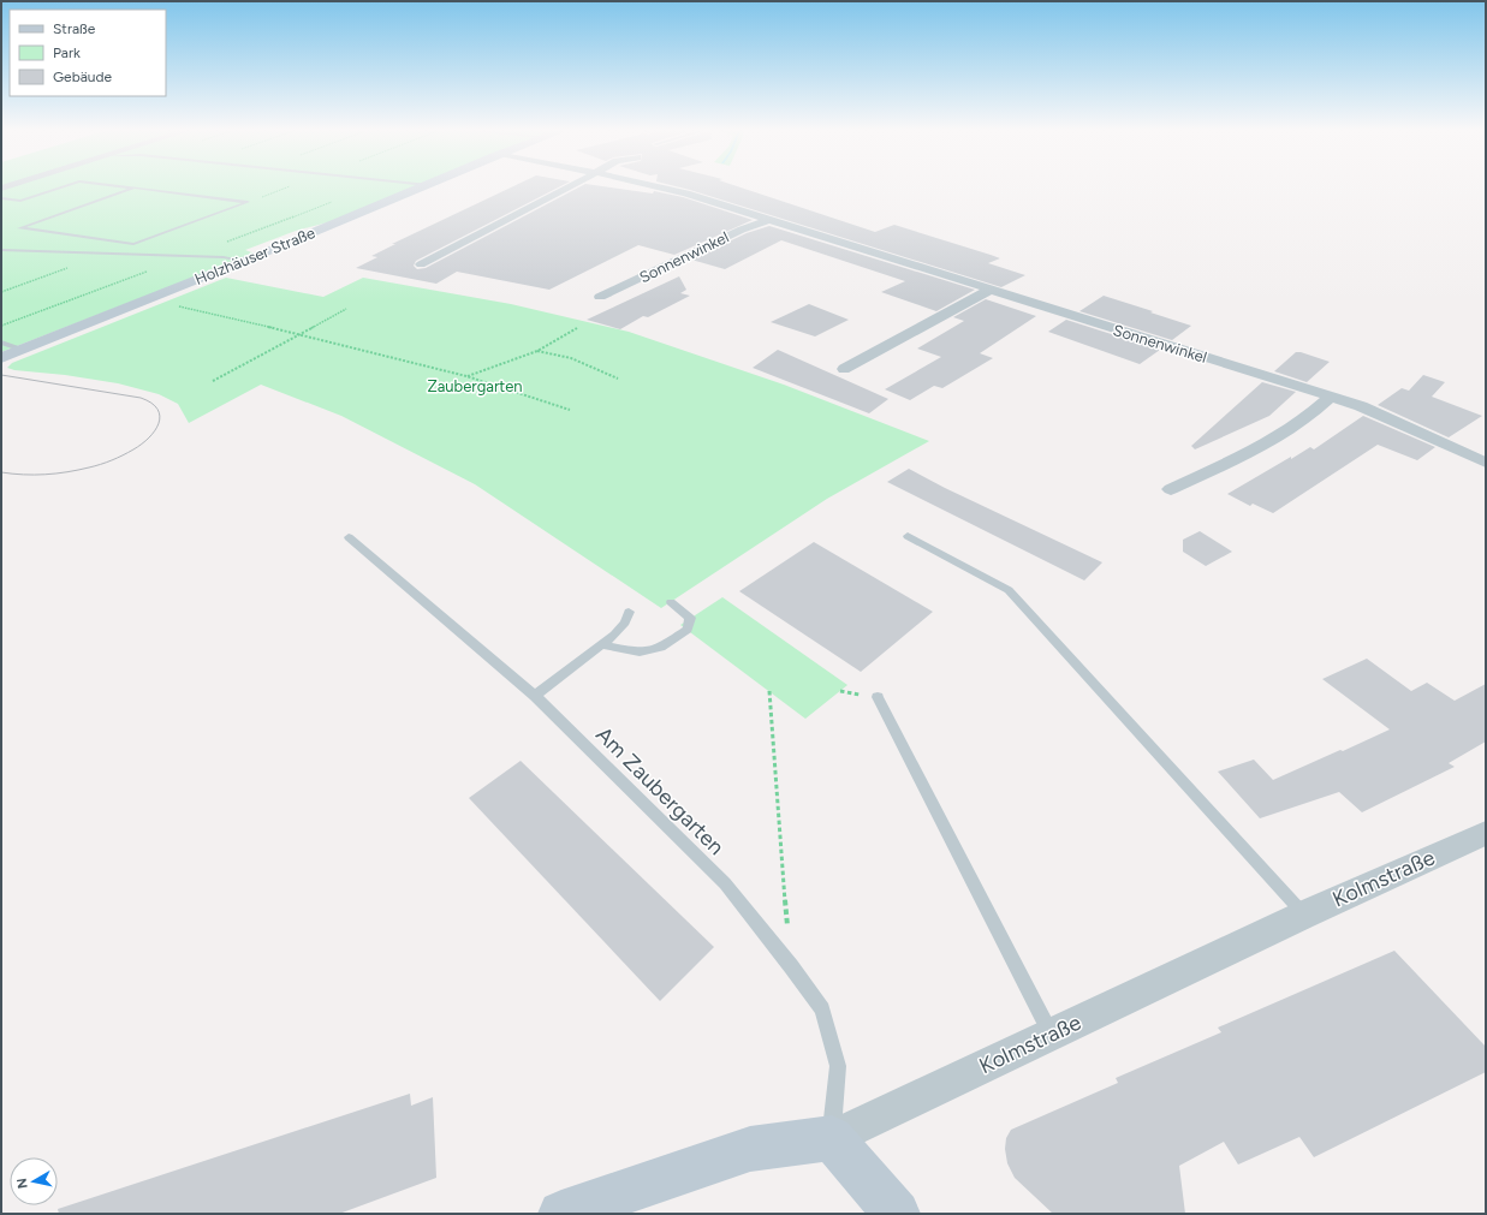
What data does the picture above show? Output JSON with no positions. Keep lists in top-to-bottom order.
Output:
{
  "streets": {
    "main road": ["Holzhäuser Straße", "Kolmstraße"],
    "street": ["Sonnenwinkel"],
    "lane": ["Am Zaubergarten"]
  },
  "crossings": [
    ["Am Zaubergarten", "Kolmstraße"]
  ],
  "parks": ["Zaubergarten"],
  "legend": ["Straße", "Park", "Gebäude"],
  "north": "left"
}
